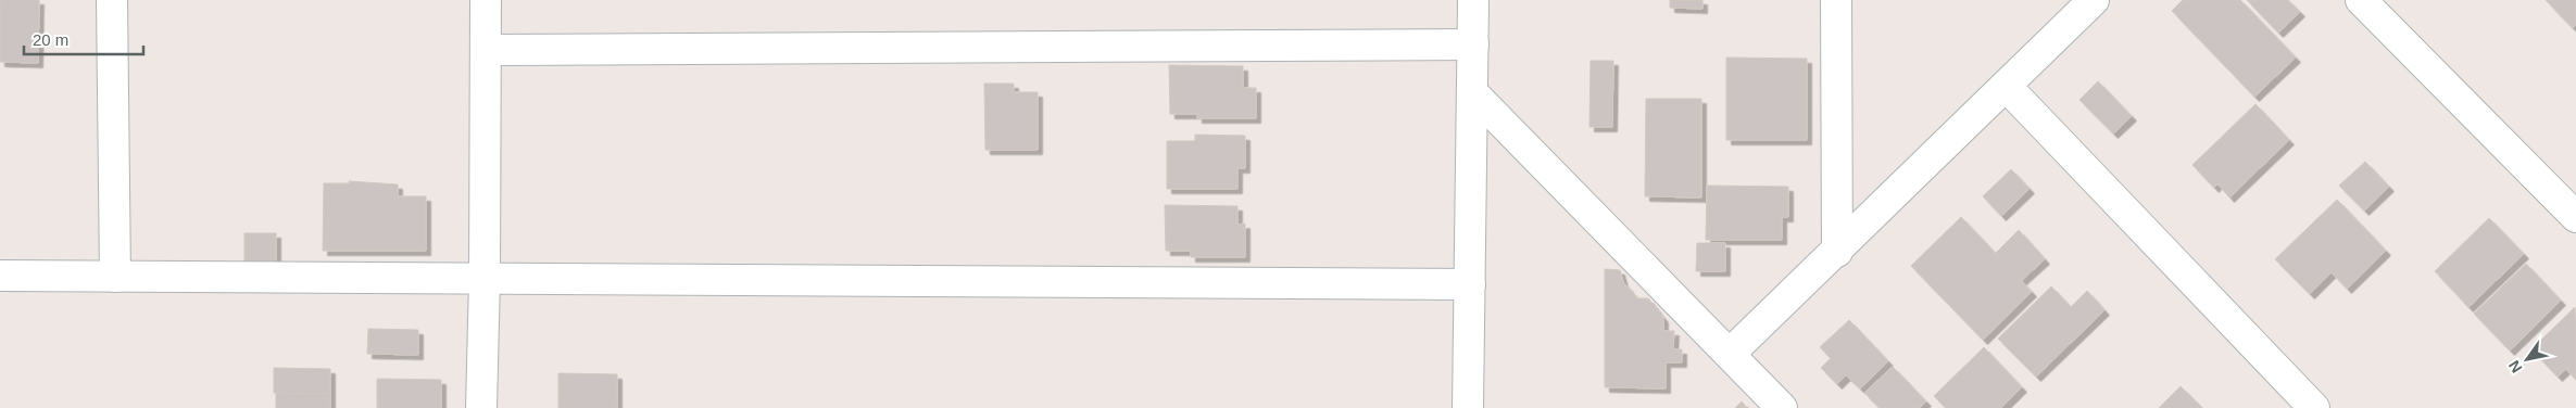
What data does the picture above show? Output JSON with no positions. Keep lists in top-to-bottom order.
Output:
{
  "scale_bar": "20 m",
  "north": "bottom left"
}
